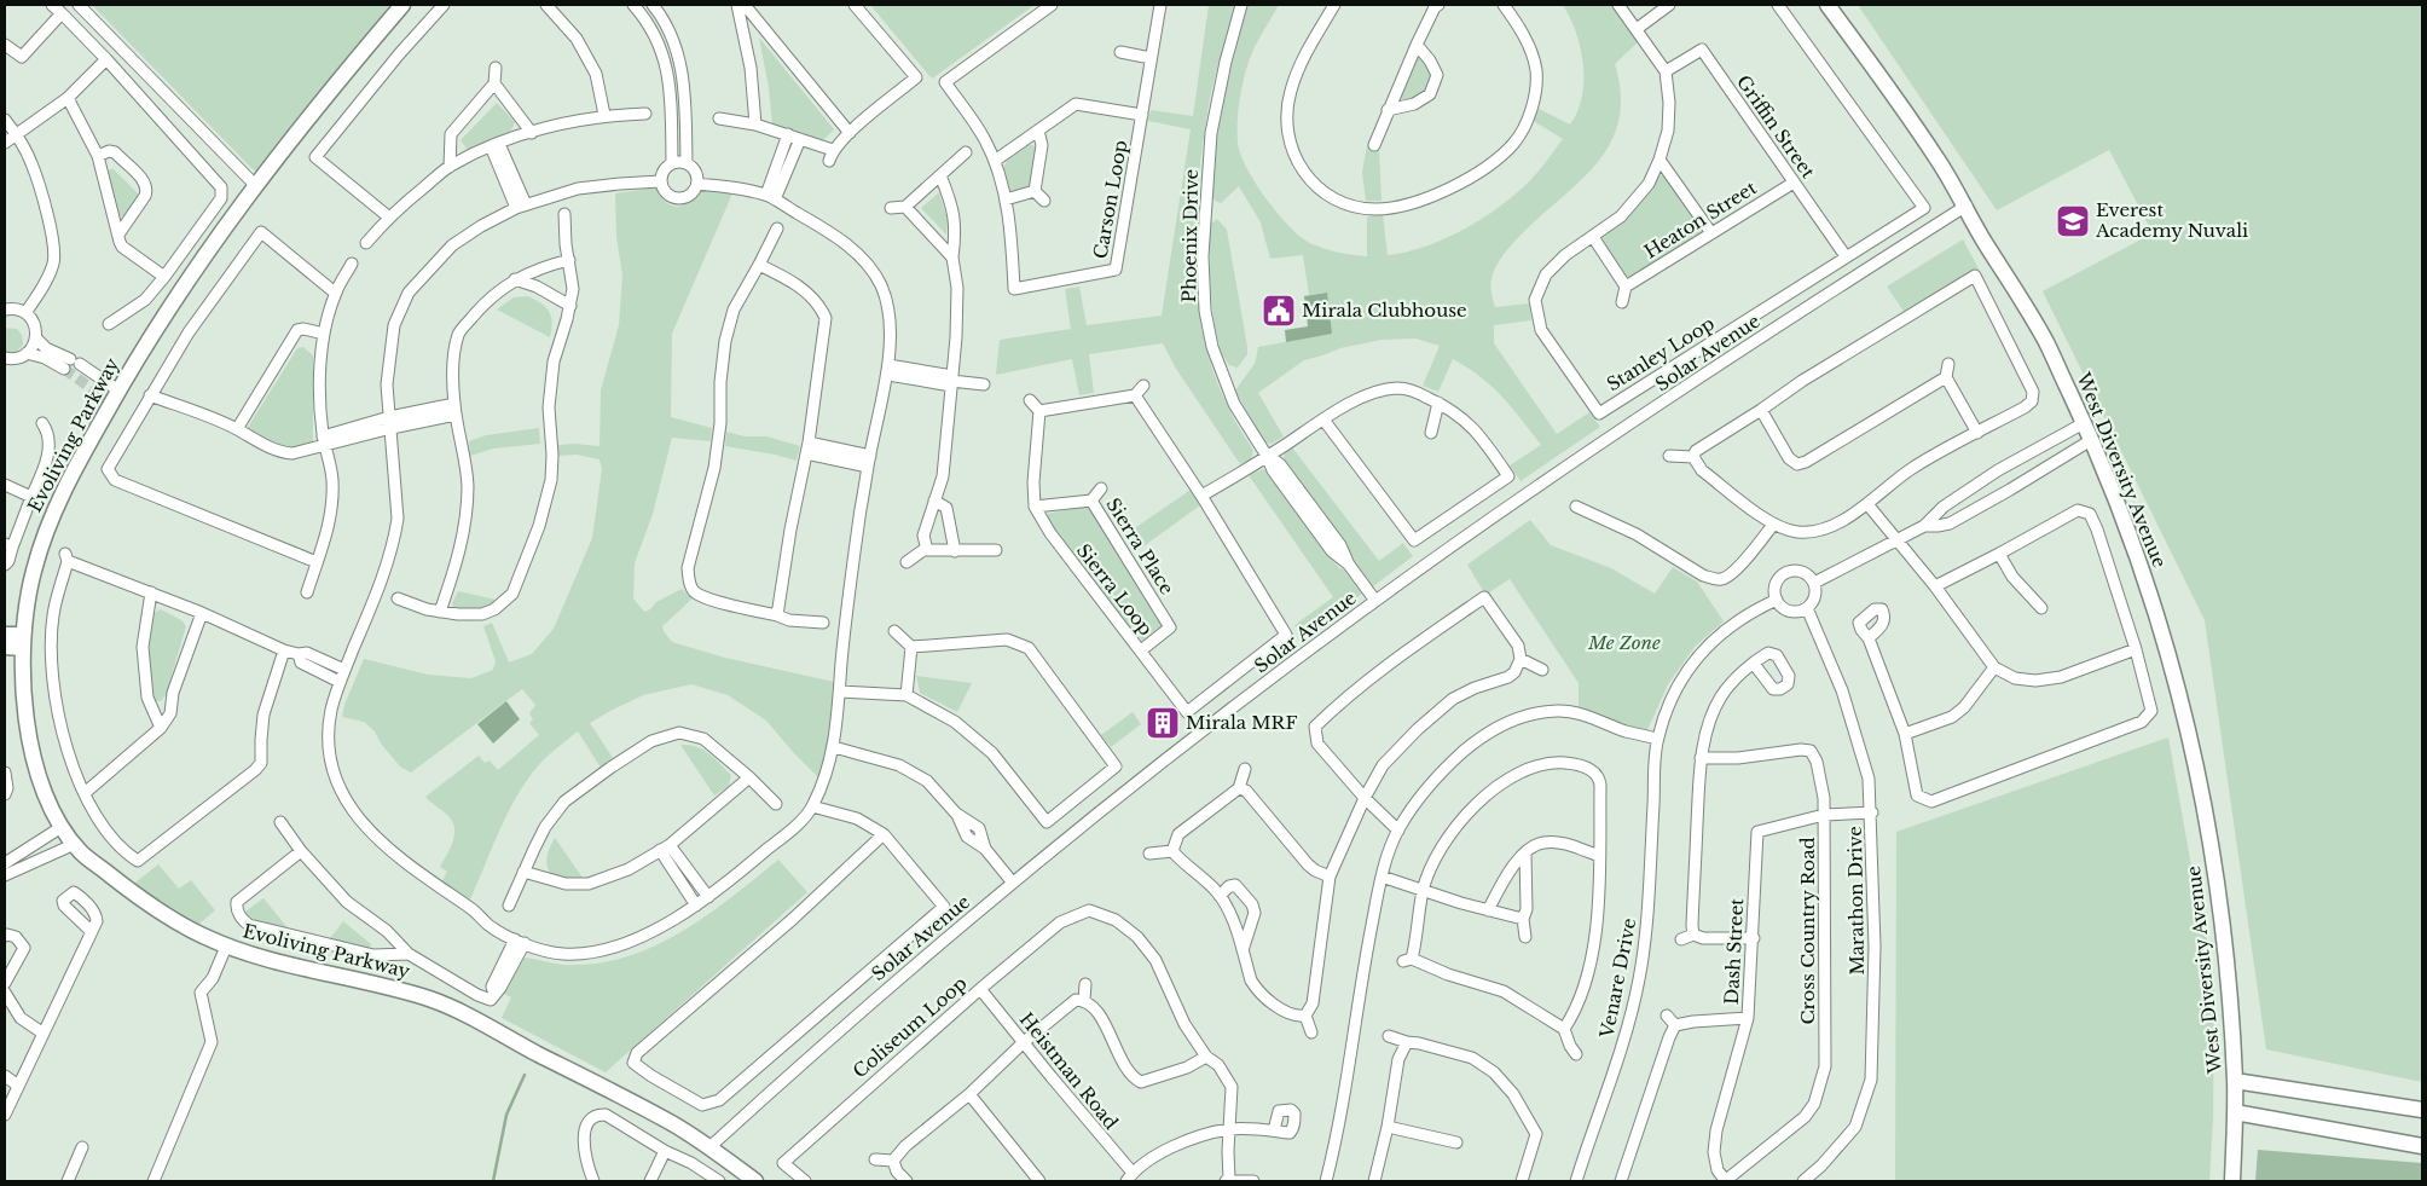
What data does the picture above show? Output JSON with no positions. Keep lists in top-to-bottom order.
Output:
{
  "streets": {
    "street": [
      "Griffin Street",
      "Carson Loop",
      "Heaton Street",
      "Phoenix Drive",
      "Solar Avenue",
      "Stanley Loop",
      "Evoliving Parkway",
      "West Diversity Avenue",
      "Sierra Place",
      "Sierra Loop",
      "Marathon Drive",
      "Cross Country Road",
      "Dash Street",
      "Venare Drive",
      "Coliseum Loop",
      "Heistman Road"
    ]
  },
  "crossings": [
    ["Griffin Street", "Heaton Street"],
    ["Griffin Street", "Stanley Loop"],
    ["Phoenix Drive", "Solar Avenue"],
    ["Solar Avenue", "Evoliving Parkway"],
    ["Solar Avenue", "West Diversity Avenue"],
    ["Sierra Place", "Sierra Loop"],
    ["Marathon Drive", "Dash Street"],
    ["Marathon Drive", "Venare Drive"],
    ["Cross Country Road", "Dash Street"],
    ["Coliseum Loop", "Heistman Road"]
  ],
  "parks": ["Me Zone"],
  "places": {
    "school or university": ["Everest Academy Nuvali"],
    "public building": ["Mirala Clubhouse"],
    "building": ["Mirala MRF"]
  }
}
